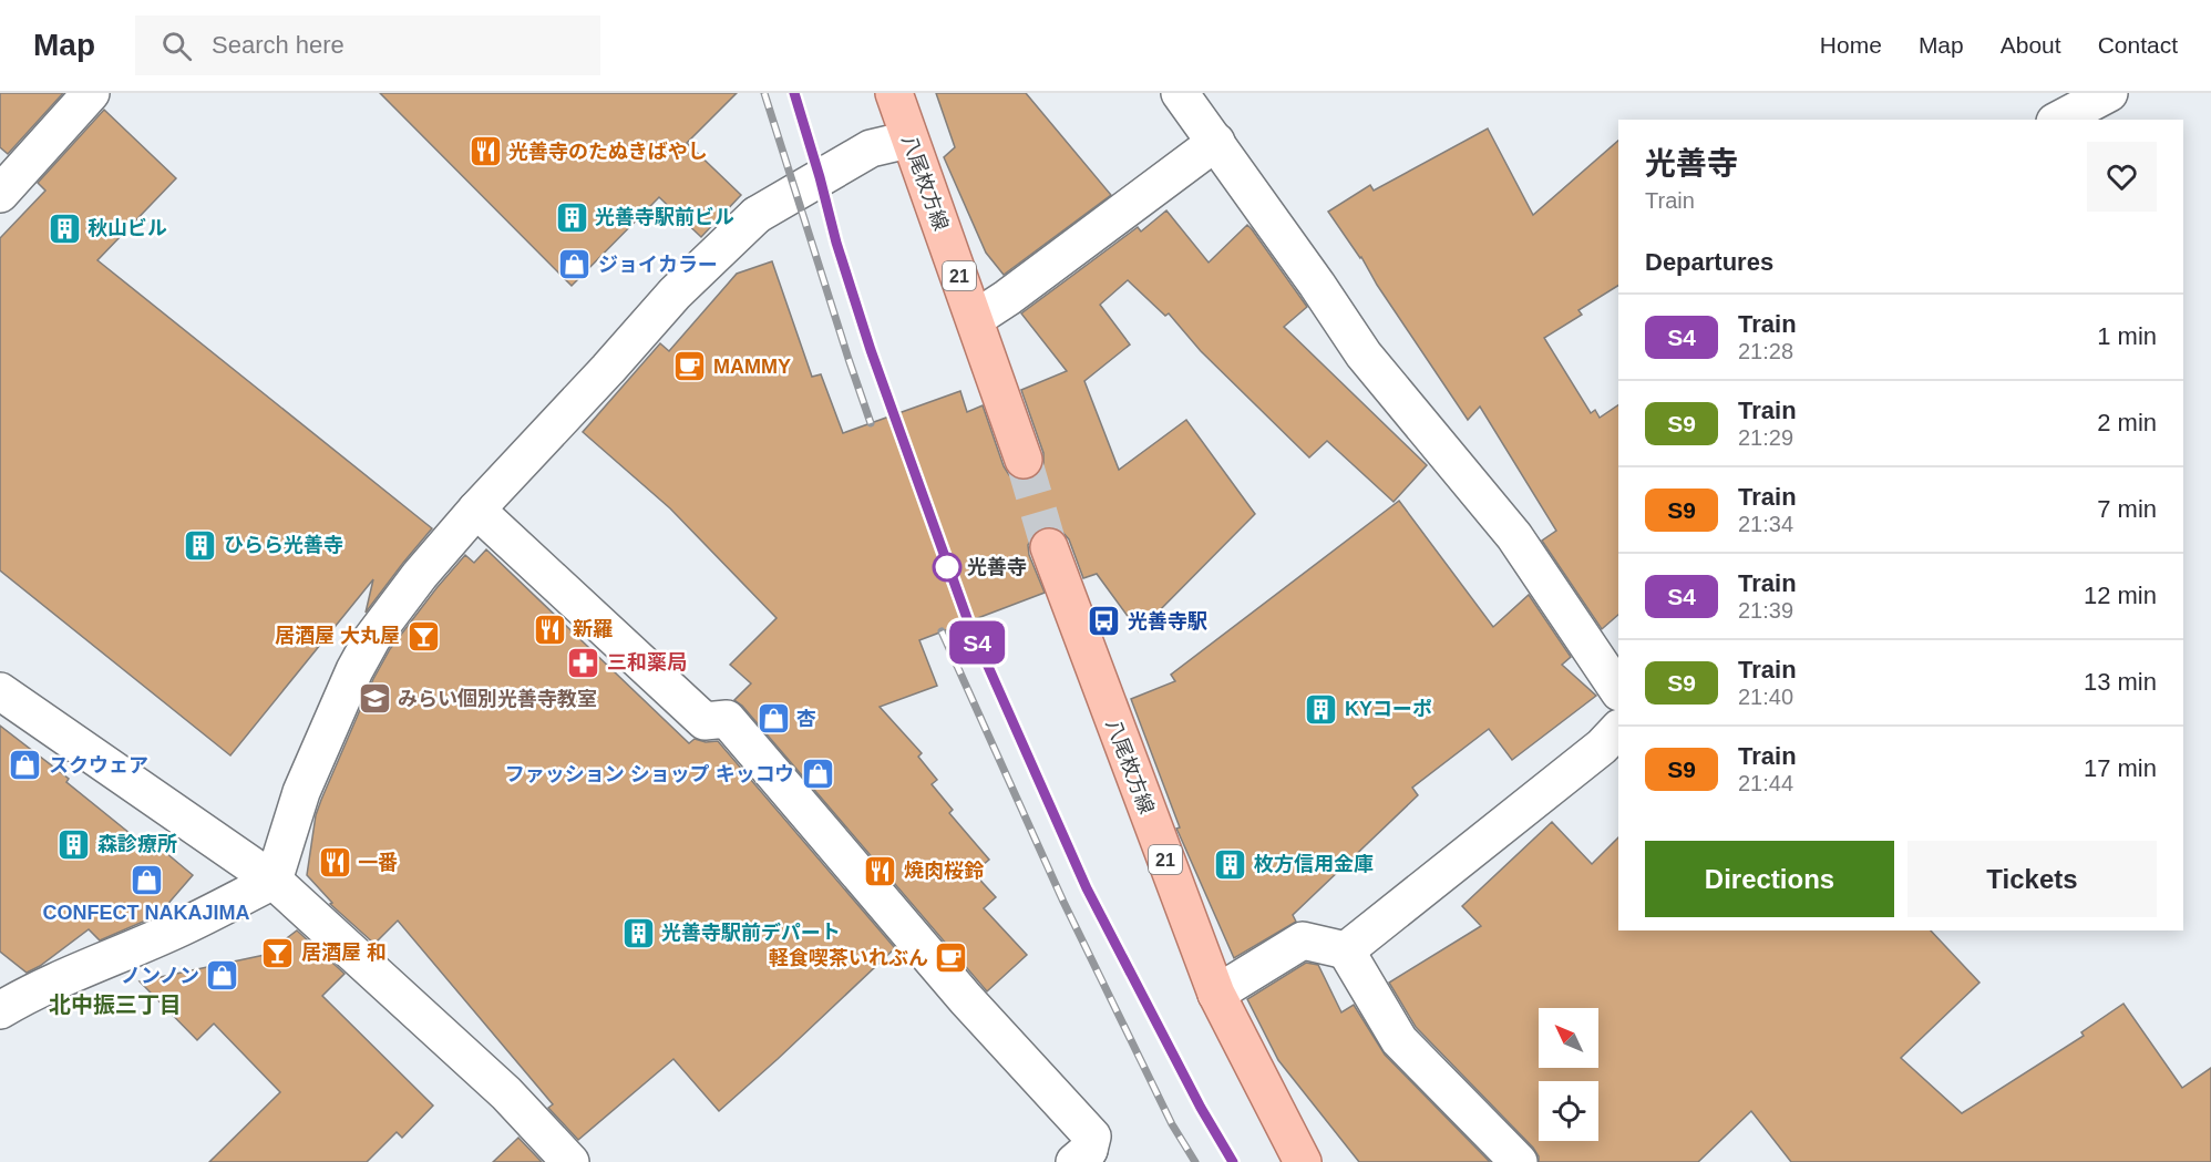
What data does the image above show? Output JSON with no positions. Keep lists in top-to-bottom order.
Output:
{
  "streets": {
    "main road": ["八尾枚方線", "21"]
  },
  "districts": ["北中振三丁目"],
  "places": {
    "restaurant": [
      "光善寺のたぬきばやし",
      "新羅",
      "一番",
      "焼肉桜鈴"
    ],
    "building": [
      "光善寺駅前ビル",
      "秋山ビル",
      "ひらら光善寺",
      "KYコーポ",
      "森診療所",
      "枚方信用金庫",
      "光善寺駅前デパート"
    ],
    "shop": [
      "ジョイカラー",
      "杏",
      "スクウェア",
      "ファッション ショップ キッコウ",
      "CONFECT NAKAJIMA",
      "ノンノン"
    ],
    "cafe": ["MAMMY", "軽食喫茶いれぶん"],
    "other": ["光善寺"],
    "bus stop": ["光善寺駅"],
    "bar": ["居酒屋 大丸屋", "居酒屋 和"],
    "pharmacy": ["三和薬局"],
    "school or university": ["みらい個別光善寺教室"]
  },
  "north": "top left",
  "page": {
    "header": "Map",
    "search": "Search here",
    "nav": [
      "Home",
      "Map",
      "About",
      "Contact"
    ],
    "on_map": "S4",
    "heading": [
      ["光善寺", "Train"],
      "Departures"
    ],
    "list": [
      {
        "mark": "S4",
        "name": "Train",
        "note": "21:28",
        "value": "1 min"
      },
      {
        "mark": "S9",
        "name": "Train",
        "note": "21:29",
        "value": "2 min"
      },
      {
        "mark": "S9",
        "name": "Train",
        "note": "21:34",
        "value": "7 min"
      },
      {
        "mark": "S4",
        "name": "Train",
        "note": "21:39",
        "value": "12 min"
      },
      {
        "mark": "S9",
        "name": "Train",
        "note": "21:40",
        "value": "13 min"
      },
      {
        "mark": "S9",
        "name": "Train",
        "note": "21:44",
        "value": "17 min"
      }
    ],
    "buttons": ["Directions", "Tickets"]
  }
}
